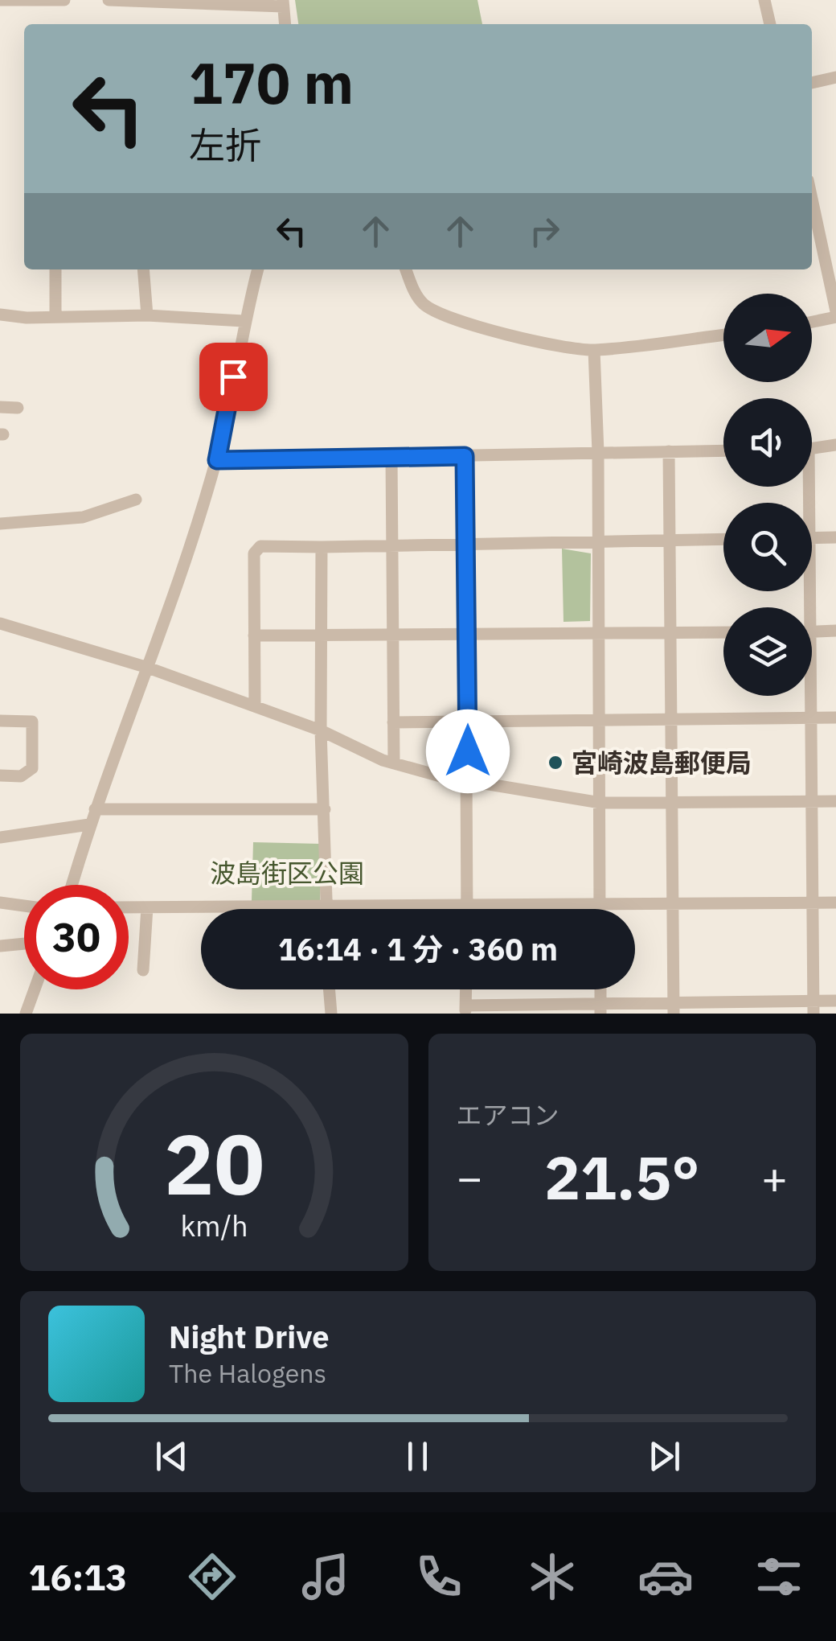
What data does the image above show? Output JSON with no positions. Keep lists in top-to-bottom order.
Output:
{
  "parks": ["波島街区公園"],
  "places": ["宮崎波島郵便局"],
  "north": "right",
  "page": {
    "turn": ["170 m", "左折"],
    "limit": "30",
    "trip": "16:14 · 1 分 · 360 m",
    "tile": "エアコン",
    "heat": ["−", "21.5°", "+"],
    "song": ["Night Drive", "The Halogens"],
    "tabs": "16:13",
    "gauge": ["20", "km/h"]
  }
}
